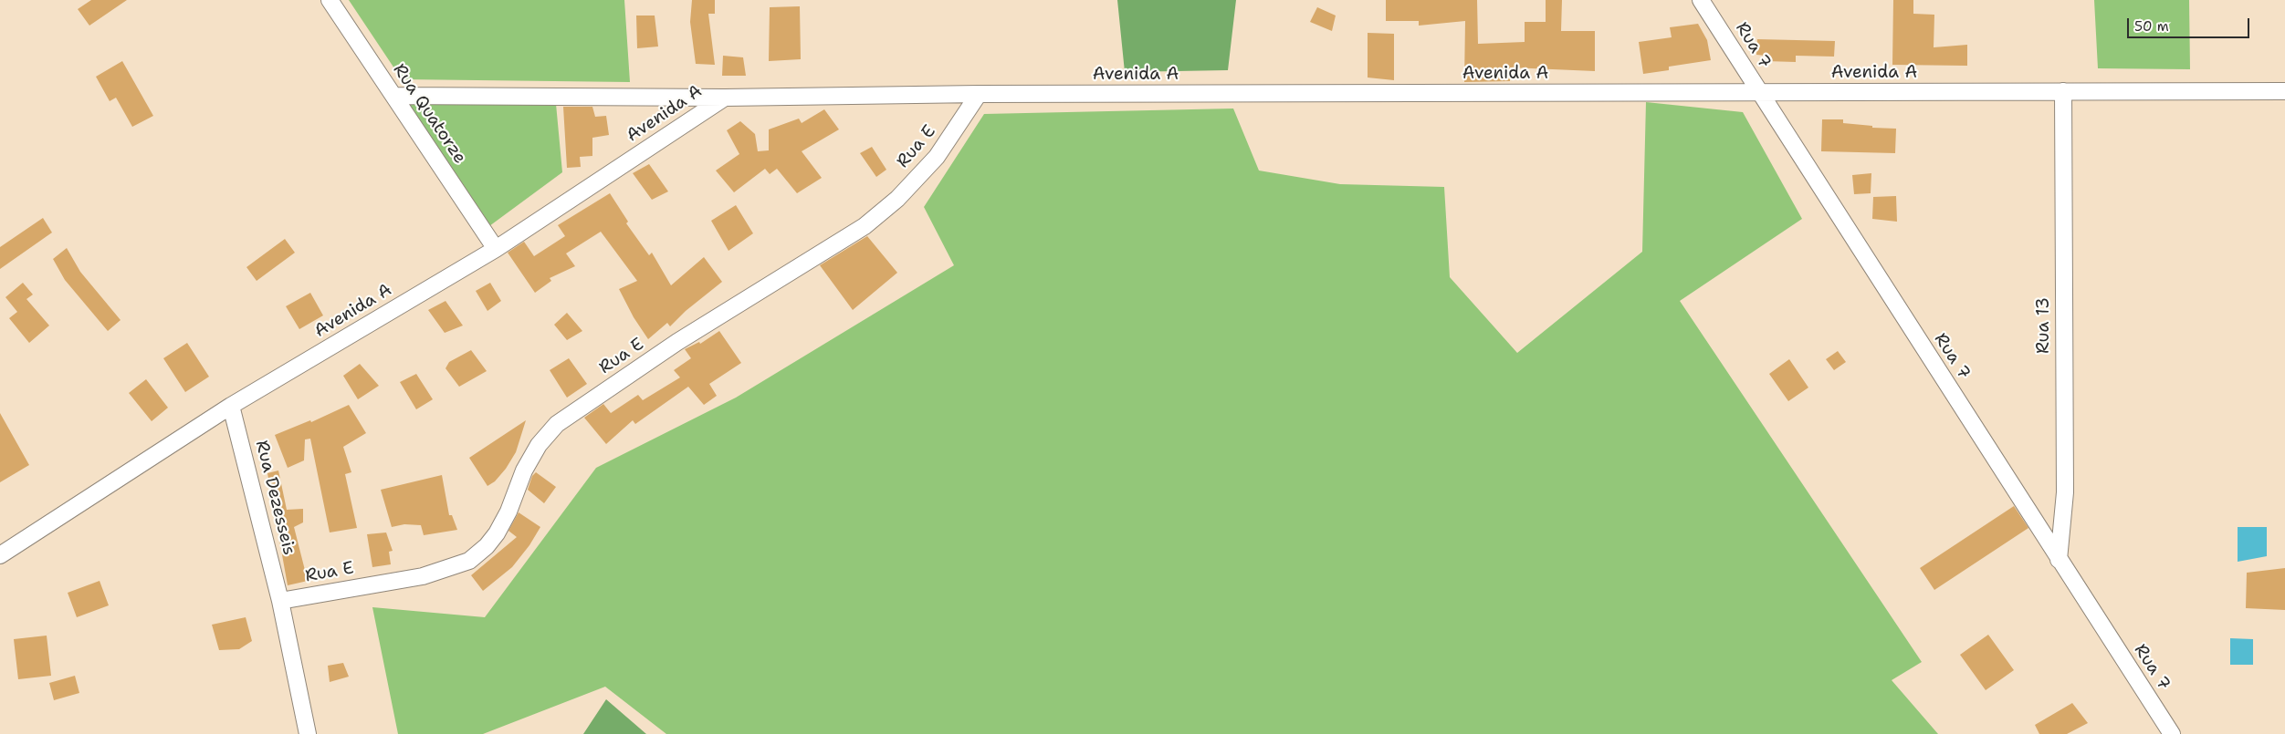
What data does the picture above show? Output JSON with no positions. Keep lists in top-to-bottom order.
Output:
{
  "streets": {
    "street": [
      "Rua 7",
      "Avenida A",
      "Rua Quatorze",
      "Rua E",
      "Rua 13",
      "Rua Dezesseis"
    ]
  },
  "crossings": [
    ["Rua 7", "Avenida A"],
    ["Rua 7", "Rua 13"],
    ["Avenida A", "Rua Quatorze"],
    ["Avenida A", "Rua E"],
    ["Avenida A", "Rua 13"],
    ["Avenida A", "Rua Dezesseis"],
    ["Rua E", "Rua Dezesseis"]
  ],
  "scale_bar": "50 m"
}
